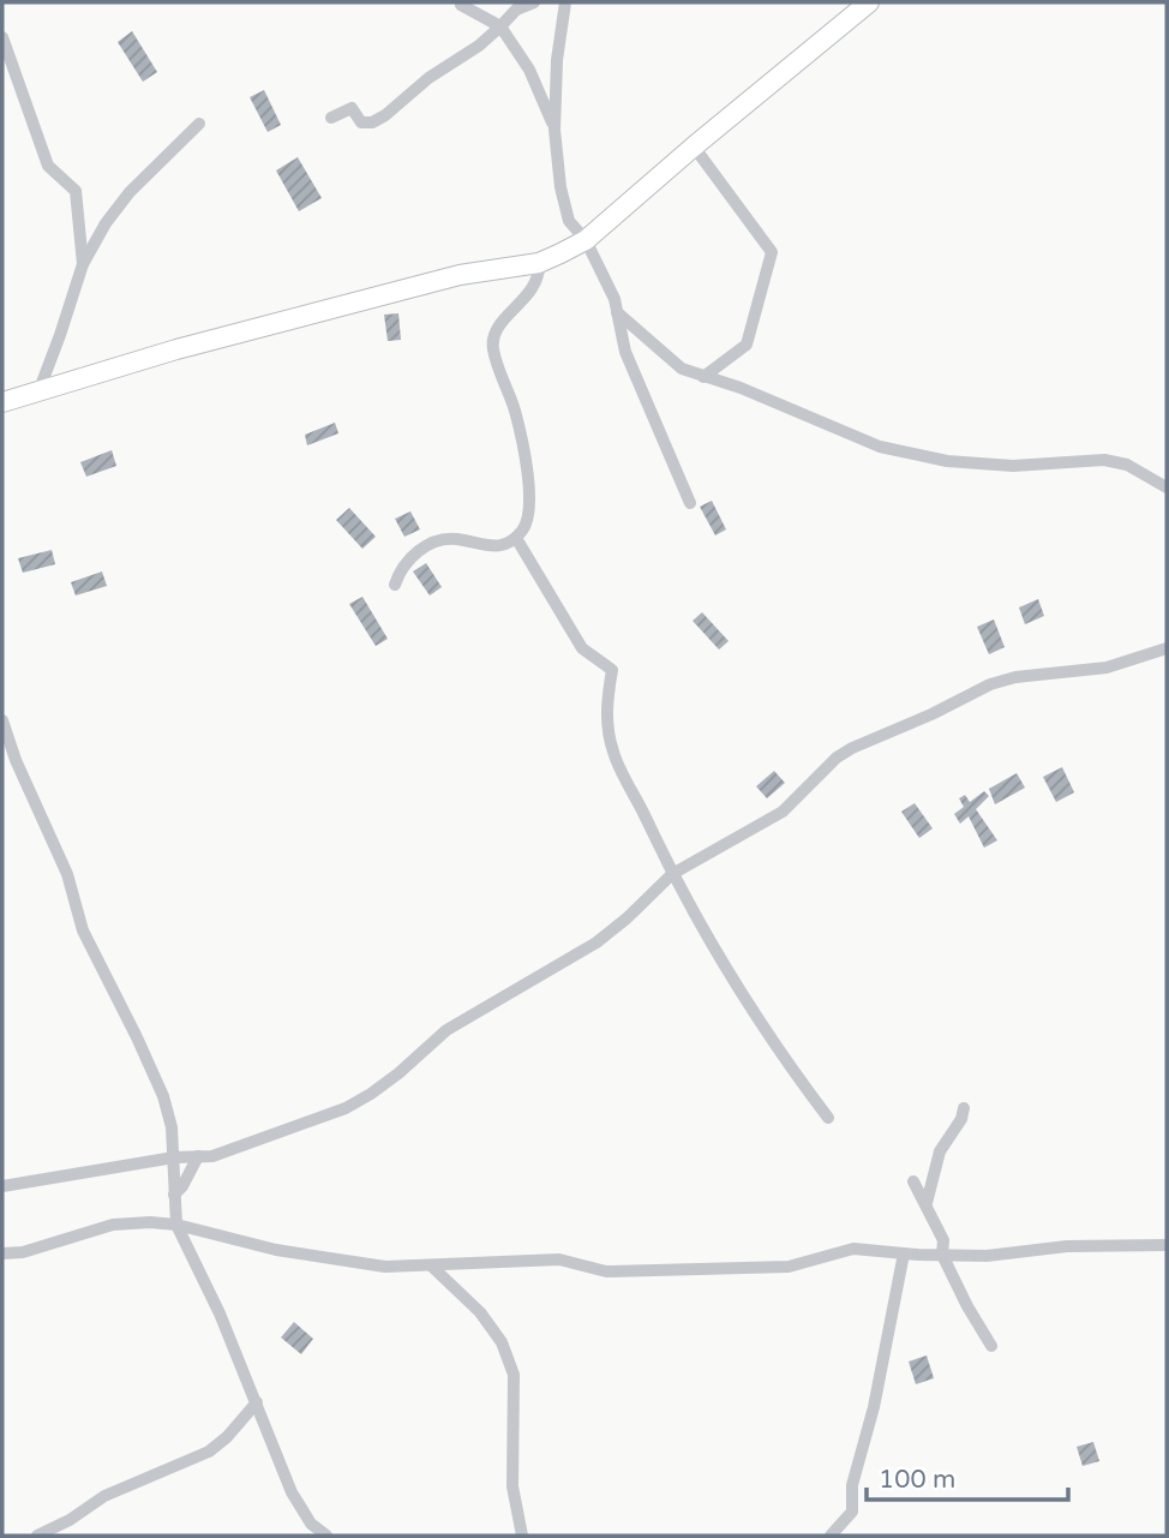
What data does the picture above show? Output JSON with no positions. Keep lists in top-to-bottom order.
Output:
{
  "scale_bar": "100 m"
}
